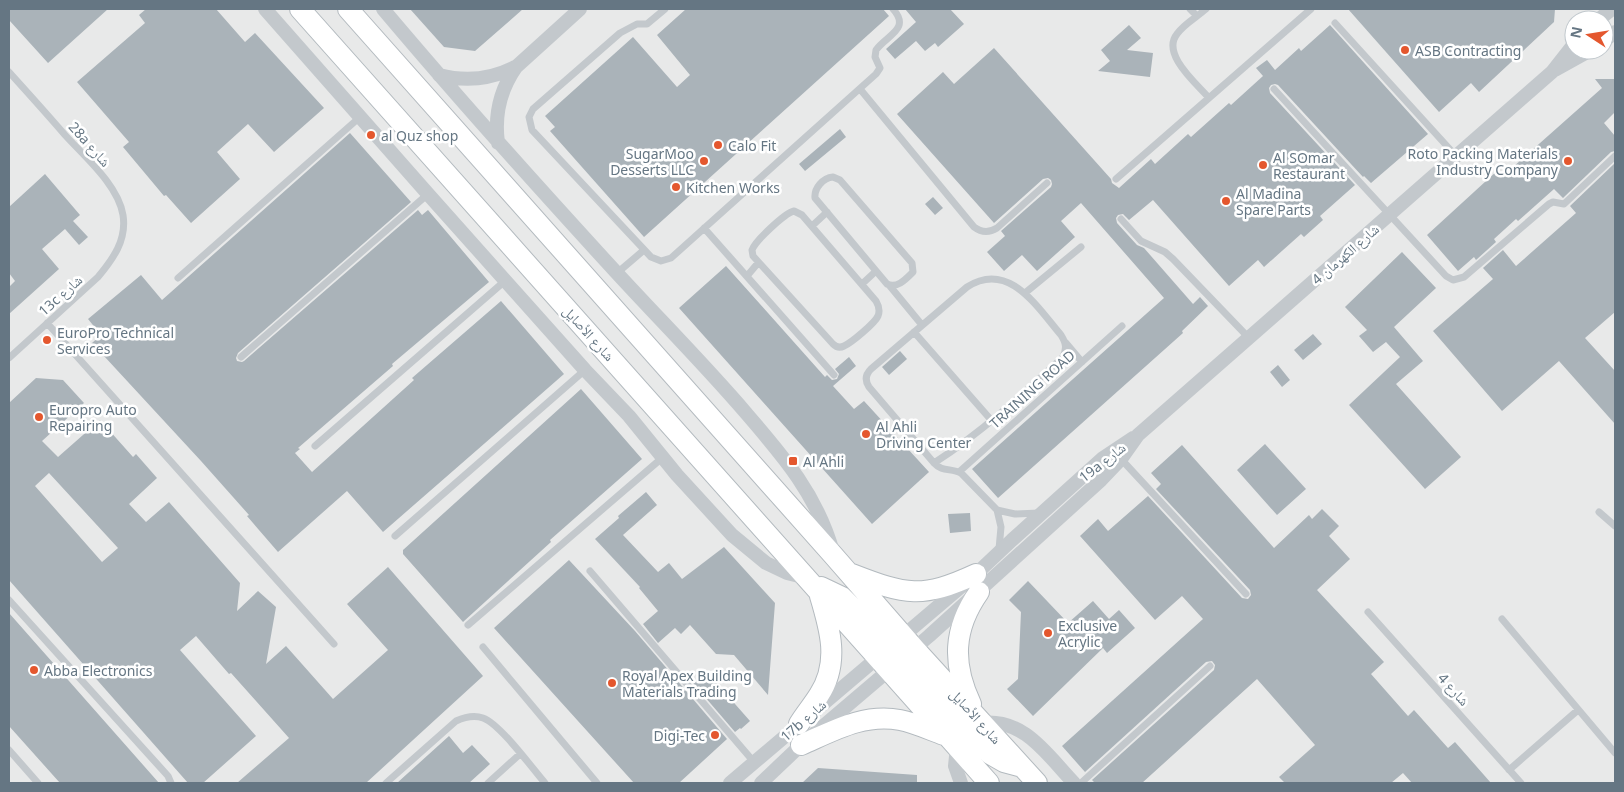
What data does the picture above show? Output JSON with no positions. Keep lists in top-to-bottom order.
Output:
{
  "streets": {
    "main road": ["شارع الأصايل"],
    "street": ["شارع الكهرمان 4", "19a شارع", "17b شارع"],
    "lane": [
      "28a شارع",
      "13c شارع",
      "TRAINING ROAD",
      "شارع 4"
    ]
  },
  "crossings": [
    ["28a شارع", "13c شارع"],
    ["شارع الكهرمان 4", "19a شارع"],
    ["شارع الأصايل", "19a شارع"],
    ["شارع الأصايل", "17b شارع"],
    ["19a شارع", "17b شارع"]
  ],
  "places": {
    "other": [
      "ASB Contracting",
      "al Quz shop",
      "Calo Fit",
      "SugarMoo Desserts LLC",
      "Roto Packing Materials Industry Company",
      "Al SOmar Restaurant",
      "Kitchen Works",
      "Al Madina Spare Parts",
      "EuroPro Technical Services",
      "Europro Auto Repairing",
      "Al Ahli Driving Center",
      "Exclusive Acrylic",
      "Abba Electronics",
      "Royal Apex Building Materials Trading",
      "Digi-Tec"
    ],
    "transit": ["Al Ahli"]
  },
  "north": "left"
}
